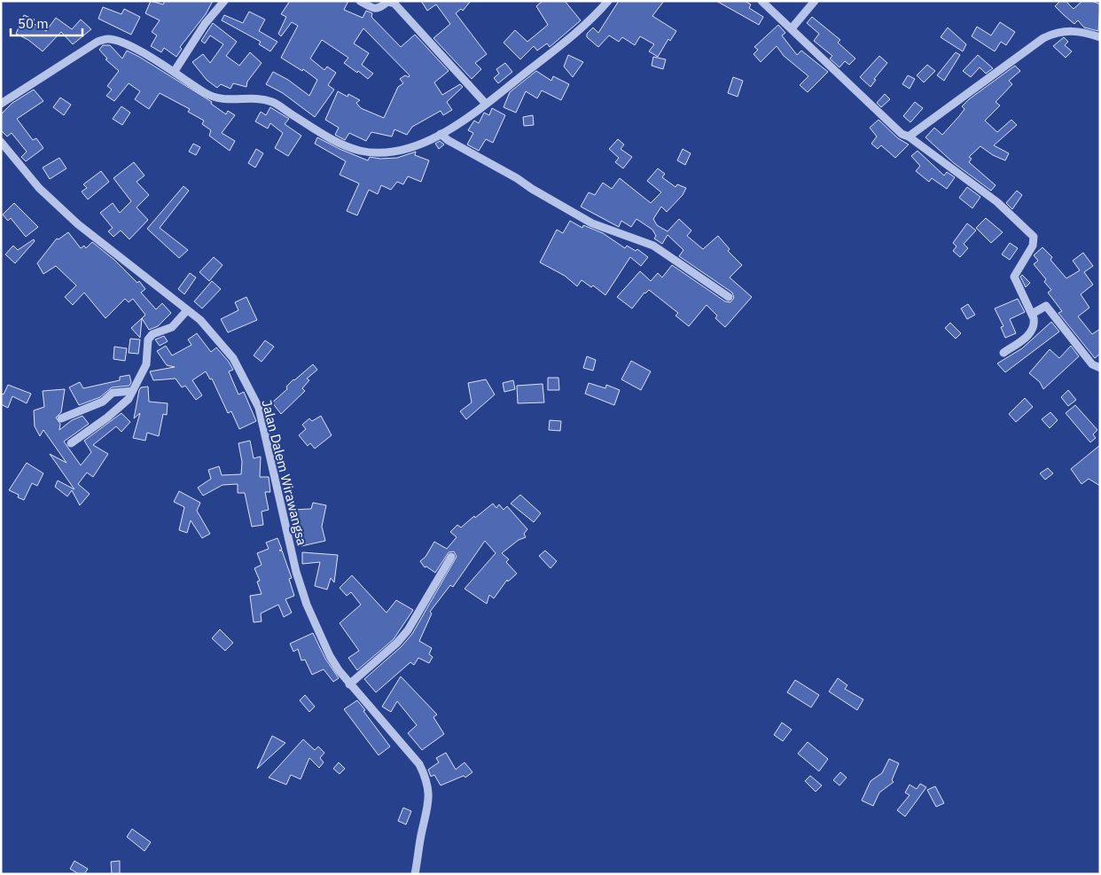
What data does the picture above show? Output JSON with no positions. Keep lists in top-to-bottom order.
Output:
{
  "streets": {
    "street": ["Jalan Dalem Wirawangsa"]
  },
  "scale_bar": "50 m"
}
